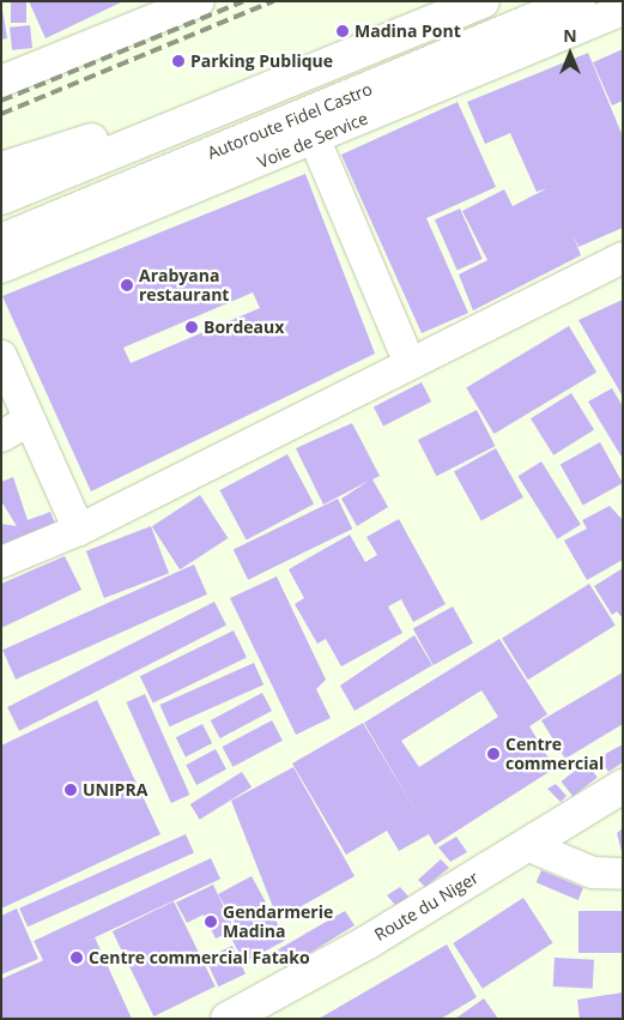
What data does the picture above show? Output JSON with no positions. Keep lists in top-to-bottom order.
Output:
{
  "streets": {
    "main road": ["Autoroute Fidel Castro", "Route du Niger"],
    "street": ["Voie de Service"]
  },
  "places": [
    "Madina Pont",
    "Parking Publique",
    "Arabyana restaurant",
    "Bordeaux",
    "Centre commercial",
    "UNIPRA",
    "Gendarmerie Madina",
    "Centre commercial Fatako"
  ],
  "north": "top"
}
